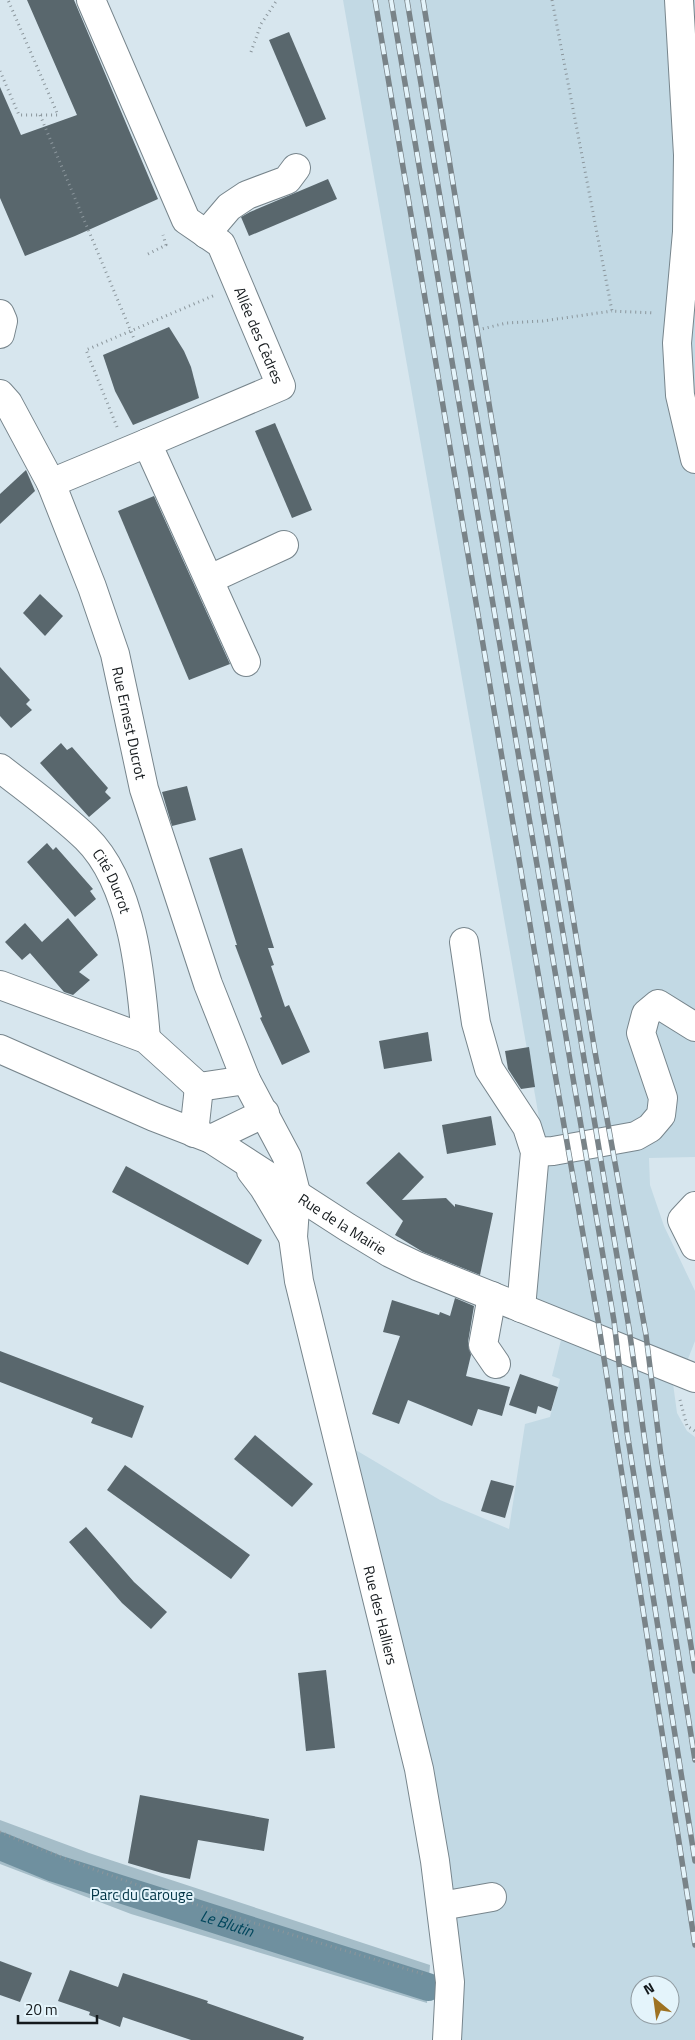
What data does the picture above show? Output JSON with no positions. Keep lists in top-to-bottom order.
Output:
{
  "streets": {
    "main road": [
      "Allée des Cèdres",
      "Rue Ernest Ducrot",
      "Cité Ducrot",
      "Rue de la Mairie",
      "Rue des Halliers"
    ]
  },
  "crossings": [
    ["Rue Ernest Ducrot", "Rue des Halliers"],
    ["Rue de la Mairie", "Rue des Halliers"]
  ],
  "water": ["Le Blutin"],
  "parks": ["Parc du Carouge"],
  "scale_bar": "20 m",
  "north": "top left"
}
